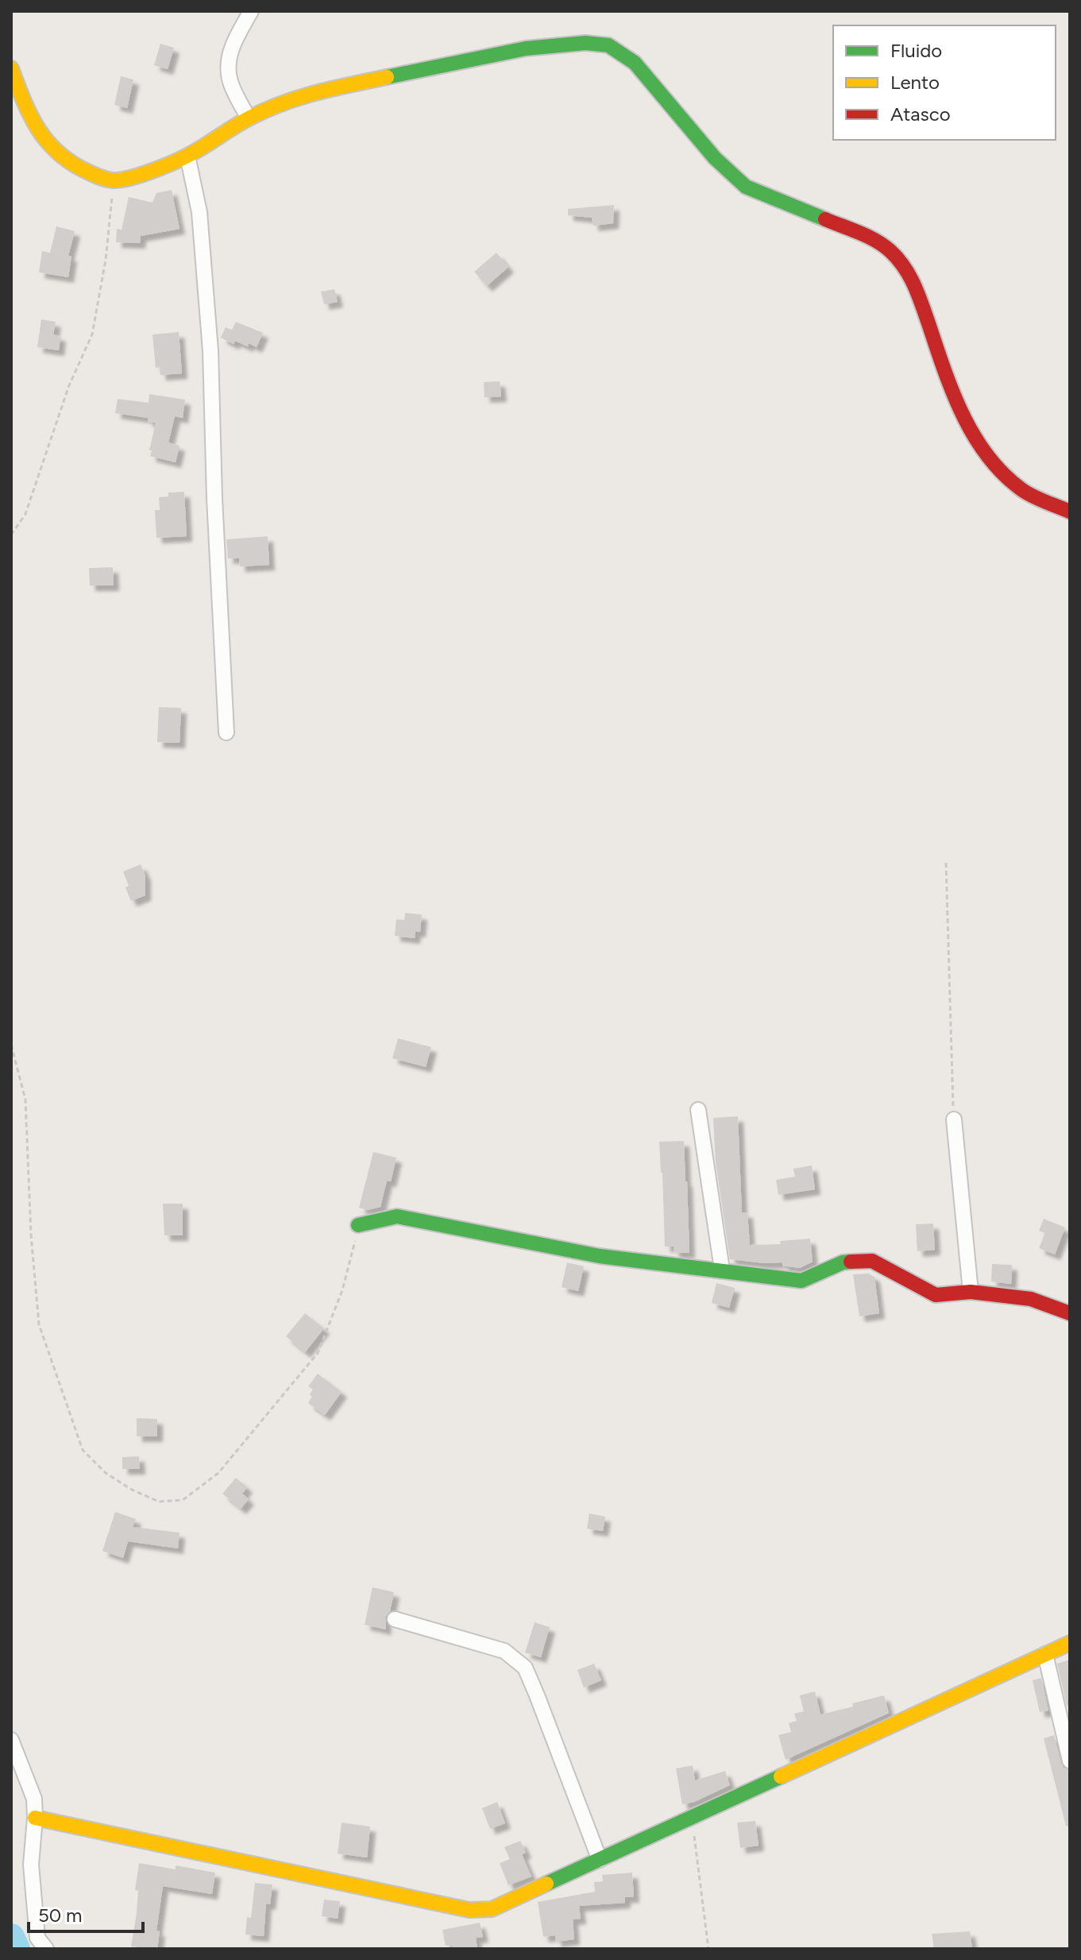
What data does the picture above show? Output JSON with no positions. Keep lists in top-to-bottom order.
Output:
{
  "legend": ["Fluido", "Lento", "Atasco"],
  "scale_bar": "50 m"
}
